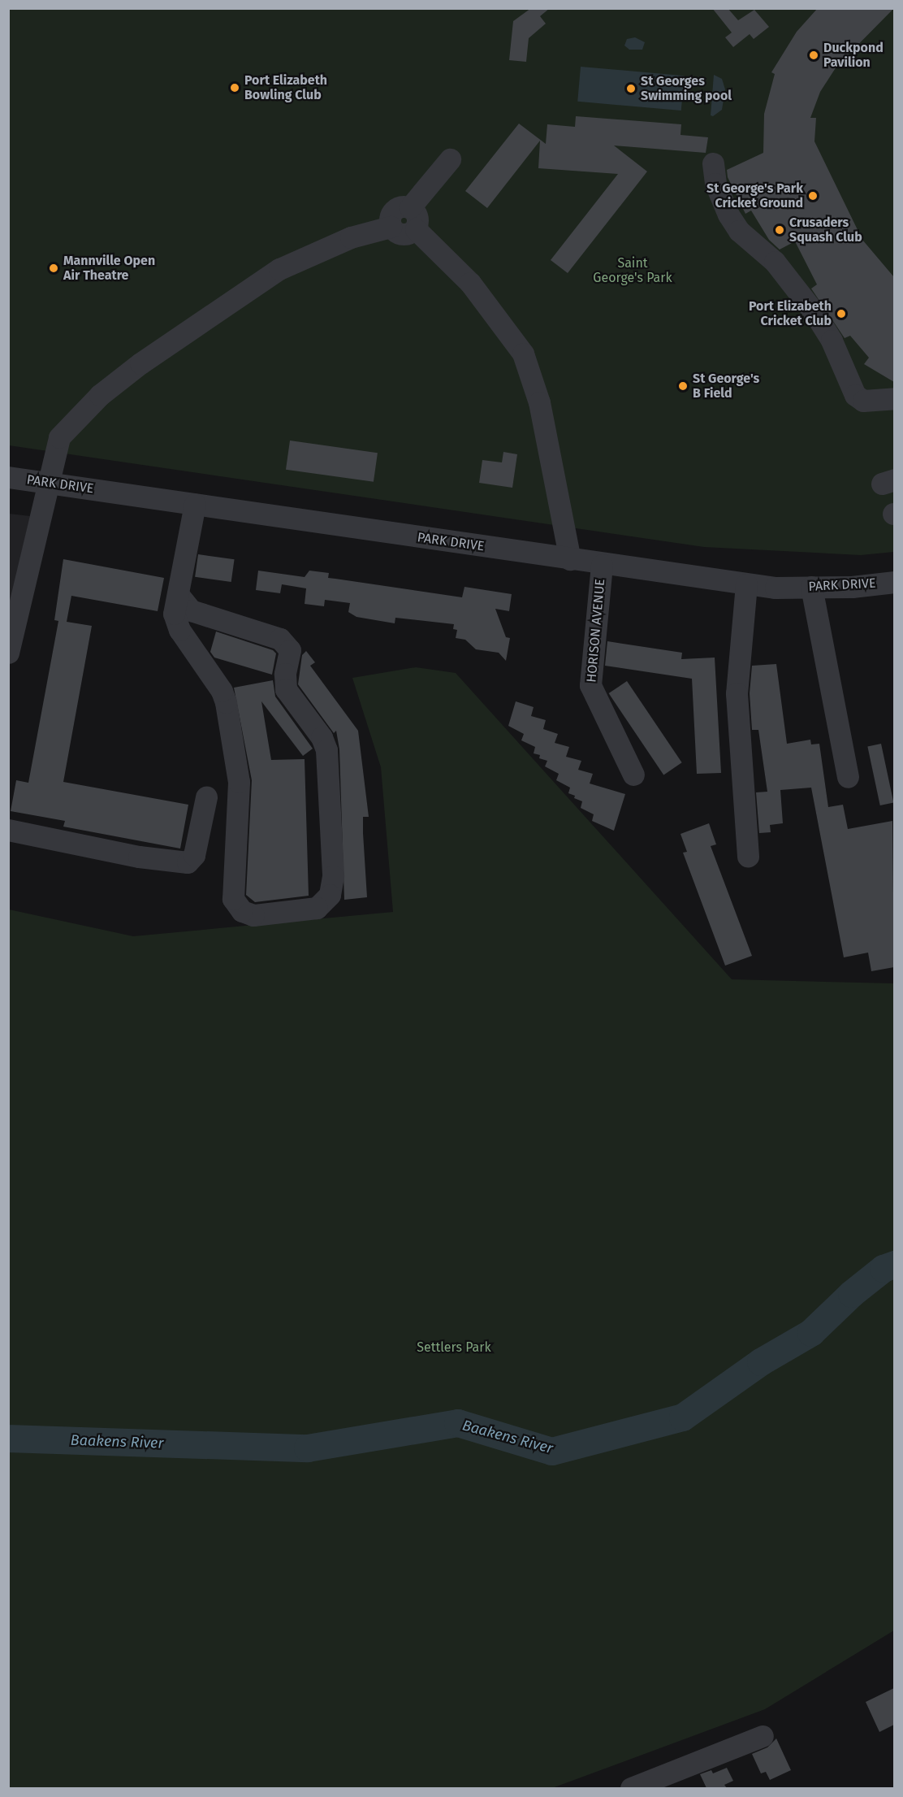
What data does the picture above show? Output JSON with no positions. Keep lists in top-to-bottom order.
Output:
{
  "streets": {
    "street": ["PARK DRIVE", "HORISON AVENUE"]
  },
  "crossings": [
    ["PARK DRIVE", "HORISON AVENUE"]
  ],
  "water": ["Baakens River"],
  "parks": ["Saint George's Park", "Settlers Park"],
  "places": [
    "Duckpond Pavilion",
    "Port Elizabeth Bowling Club",
    "St Georges Swimming pool",
    "St George's Park Cricket Ground",
    "Crusaders Squash Club",
    "Mannville Open Air Theatre",
    "Port Elizabeth Cricket Club",
    "St George's B Field"
  ]
}
